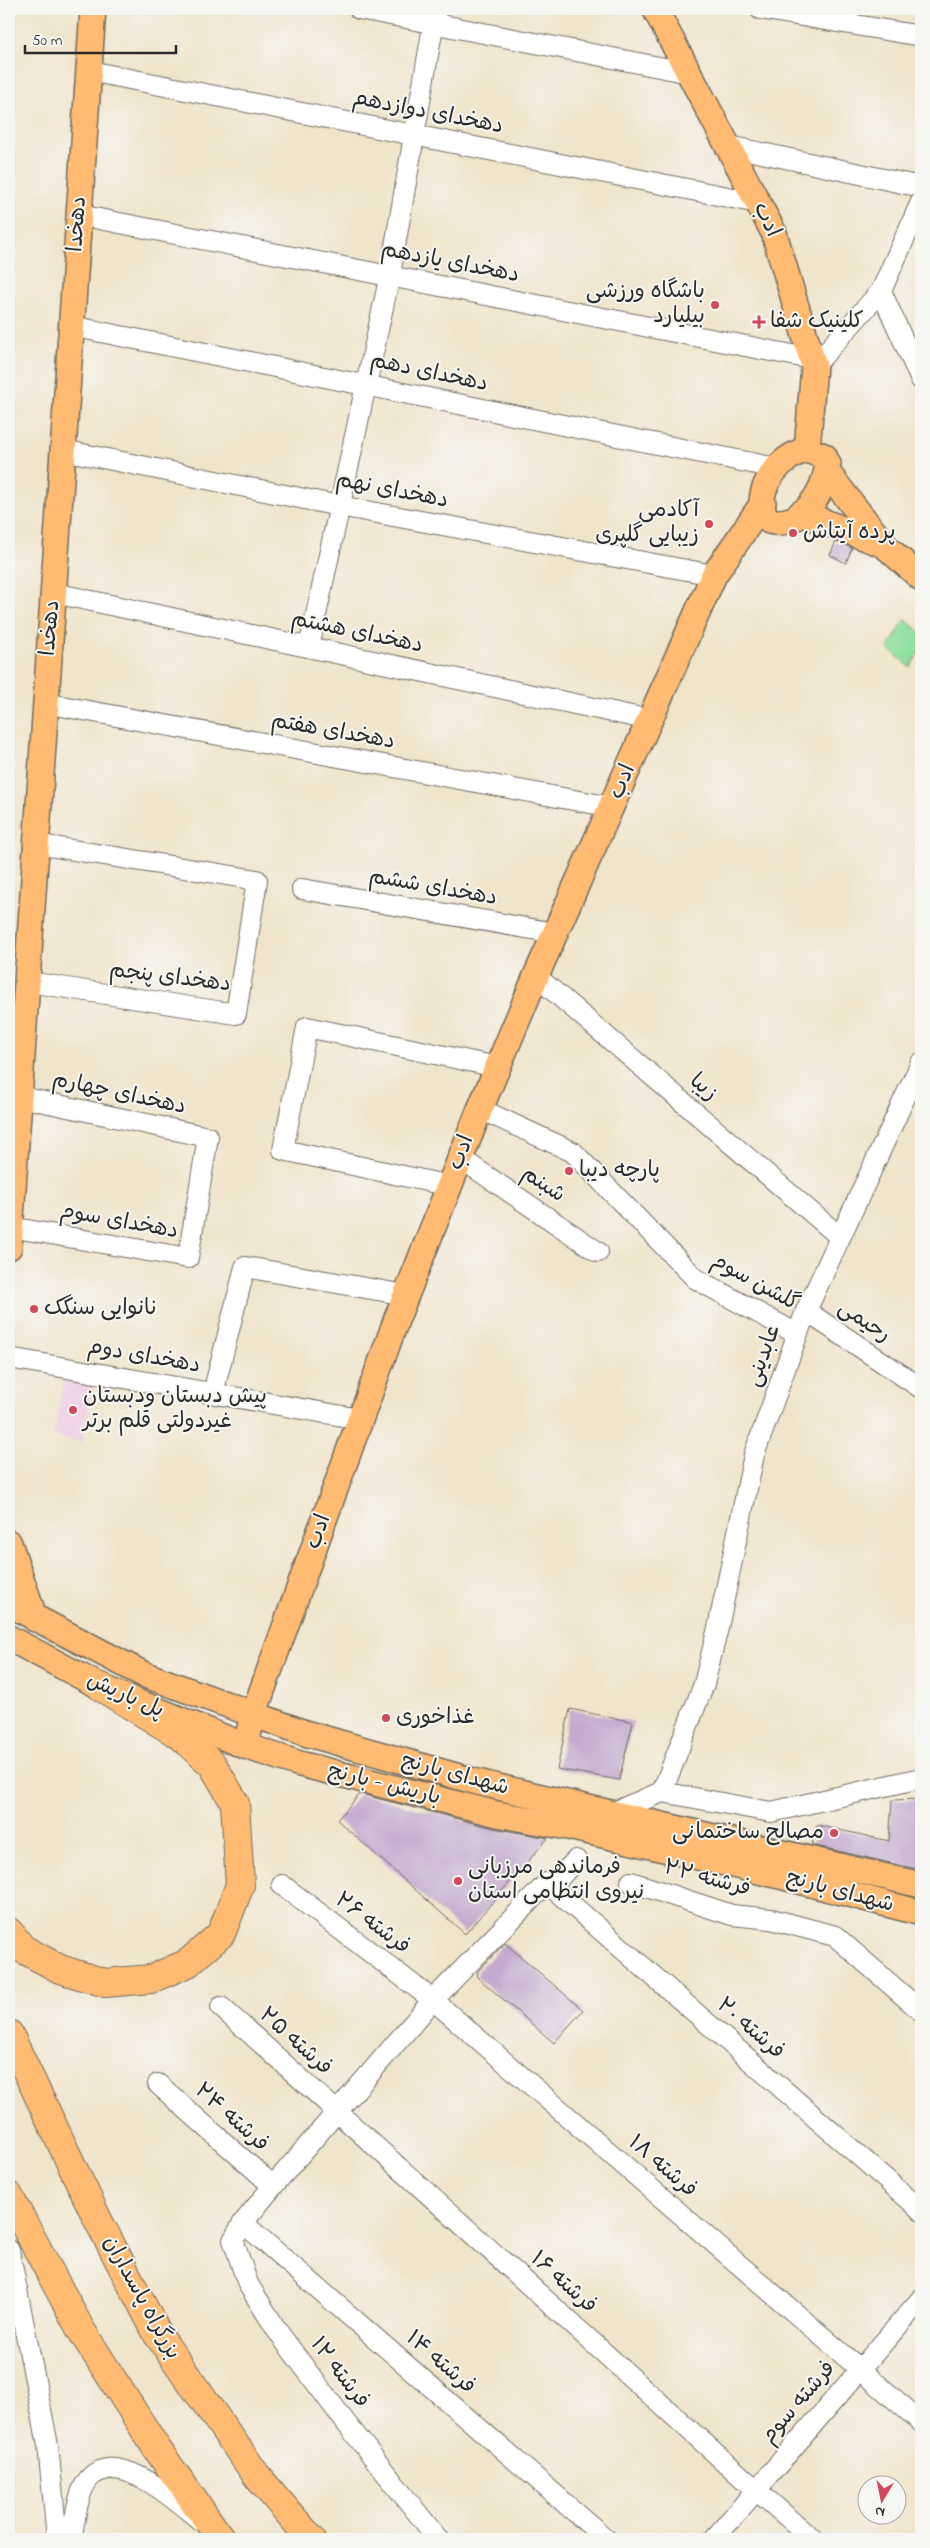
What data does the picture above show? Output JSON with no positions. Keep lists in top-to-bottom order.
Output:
{
  "streets": {
    "highway": ["بزرگراه پاسداران"],
    "main road": [
      "ادب",
      "دهخدا",
      "پل باریش",
      "شهدای بارنج",
      "باریش - بارنج"
    ],
    "street": [
      "دهخدای دوازدهم",
      "دهخدای یازدهم",
      "دهخدای دهم",
      "دهخدای نهم",
      "دهخدای هشتم",
      "دهخدای هفتم",
      "دهخدای ششم",
      "دهخدای پنجم",
      "زیبا",
      "دهخدای چهارم",
      "شبنم",
      "دهخدای سوم",
      "گلشن سوم",
      "رحیمی",
      "عابدینی",
      "دهخدای دوم",
      "۲۲ فرشته",
      "۲۶ فرشته",
      "۲۰ فرشته",
      "۲۵ فرشته",
      "فرشته ۲۴",
      "۱۸ فرشته",
      "۱۶ فرشته",
      "۱۴ فرشته",
      "۱۲ فرشته",
      "فرشته سوم"
    ]
  },
  "crossings": [
    ["دهخدای دوازدهم", "ادب"],
    ["دهخدای دوازدهم", "دهخدا"],
    ["ادب", "دهخدای یازدهم"],
    ["ادب", "دهخدای دهم"],
    ["ادب", "دهخدای نهم"],
    ["ادب", "دهخدای هشتم"],
    ["ادب", "دهخدای هفتم"],
    ["ادب", "دهخدای ششم"],
    ["ادب", "زیبا"],
    ["ادب", "شبنم"],
    ["ادب", "گلشن سوم"],
    ["ادب", "دهخدای دوم"],
    ["ادب", "پل باریش"],
    ["ادب", "شهدای بارنج"],
    ["ادب", "باریش - بارنج"],
    ["دهخدا", "دهخدای یازدهم"],
    ["دهخدا", "دهخدای دهم"],
    ["دهخدا", "دهخدای نهم"],
    ["دهخدا", "دهخدای هشتم"],
    ["دهخدا", "دهخدای هفتم"],
    ["دهخدا", "دهخدای پنجم"],
    ["دهخدا", "دهخدای چهارم"],
    ["دهخدا", "دهخدای سوم"],
    ["زیبا", "عابدینی"],
    ["دهخدای چهارم", "دهخدای سوم"],
    ["گلشن سوم", "عابدینی"],
    ["رحیمی", "عابدینی"],
    ["پل باریش", "باریش - بارنج"],
    ["شهدای بارنج", "باریش - بارنج"],
    ["۲۶ فرشته", "۱۸ فرشته"],
    ["۲۶ فرشته", "۱۲ فرشته"],
    ["۲۰ فرشته", "۱۲ فرشته"],
    ["۲۵ فرشته", "۱۶ فرشته"],
    ["۲۵ فرشته", "۱۲ فرشته"],
    ["فرشته ۲۴", "۱۲ فرشته"],
    ["۱۸ فرشته", "۱۲ فرشته"],
    ["۱۸ فرشته", "فرشته سوم"],
    ["۱۶ فرشته", "۱۲ فرشته"],
    ["۱۶ فرشته", "فرشته سوم"],
    ["۱۴ فرشته", "۱۲ فرشته"]
  ],
  "places": {
    "other": [
      "باشگاه ورزشی بیلیارد",
      "آکادمی زیبایی گلپری",
      "پرده‌ آیتاش",
      "پارچه دیبا",
      "نانوایی سنگک",
      "پیش دبستان ودبستان غیردولتی قلم برتر",
      "غذاخوری",
      "مصالح ساختمانی",
      "فرماندهی مرزبانی نیروی انتظامی استان"
    ],
    "health": ["کلینیک شفا"]
  },
  "scale_bar": "50 m",
  "north": "bottom"
}
